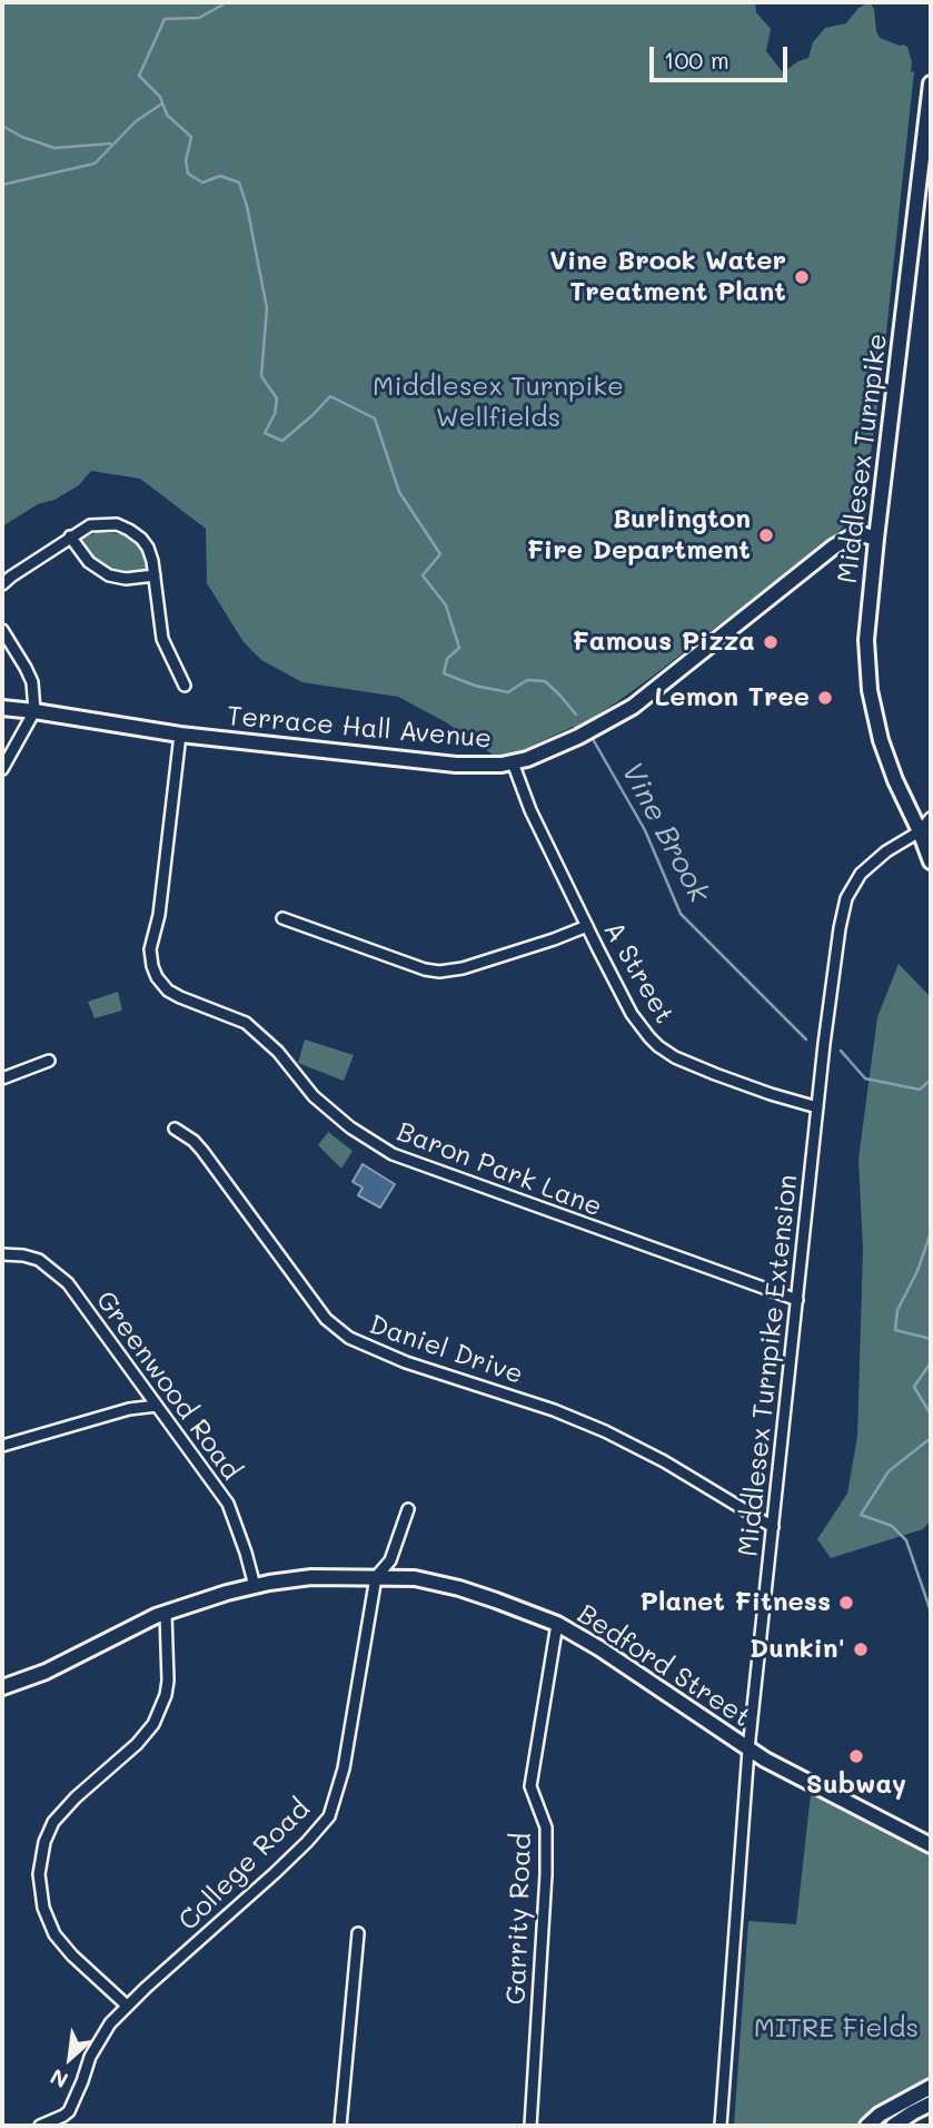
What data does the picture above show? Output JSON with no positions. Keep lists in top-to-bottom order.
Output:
{
  "streets": {
    "main road": ["Middlesex Turnpike", "Terrace Hall Avenue", "Bedford Street"],
    "street": [
      "A Street",
      "Baron Park Lane",
      "Daniel Drive",
      "Middlesex Turnpike Extension",
      "Greenwood Road",
      "College Road",
      "Garrity Road"
    ]
  },
  "crossings": [
    ["Middlesex Turnpike", "Terrace Hall Avenue"],
    ["Middlesex Turnpike", "Middlesex Turnpike Extension"],
    ["Terrace Hall Avenue", "A Street"],
    ["Terrace Hall Avenue", "Baron Park Lane"],
    ["A Street", "Middlesex Turnpike Extension"],
    ["Baron Park Lane", "Middlesex Turnpike Extension"],
    ["Daniel Drive", "Middlesex Turnpike Extension"],
    ["Middlesex Turnpike Extension", "Bedford Street"],
    ["Greenwood Road", "Bedford Street"],
    ["Bedford Street", "College Road"],
    ["Bedford Street", "Garrity Road"]
  ],
  "water": ["Vine Brook"],
  "parks": ["Middlesex Turnpike Wellfields", "MITRE Fields"],
  "places": [
    "Vine Brook Water Treatment Plant",
    "Burlington Fire Department",
    "Famous Pizza",
    "Lemon Tree",
    "Planet Fitness",
    "Dunkin'",
    "Subway"
  ],
  "scale_bar": "100 m",
  "north": "bottom left"
}
